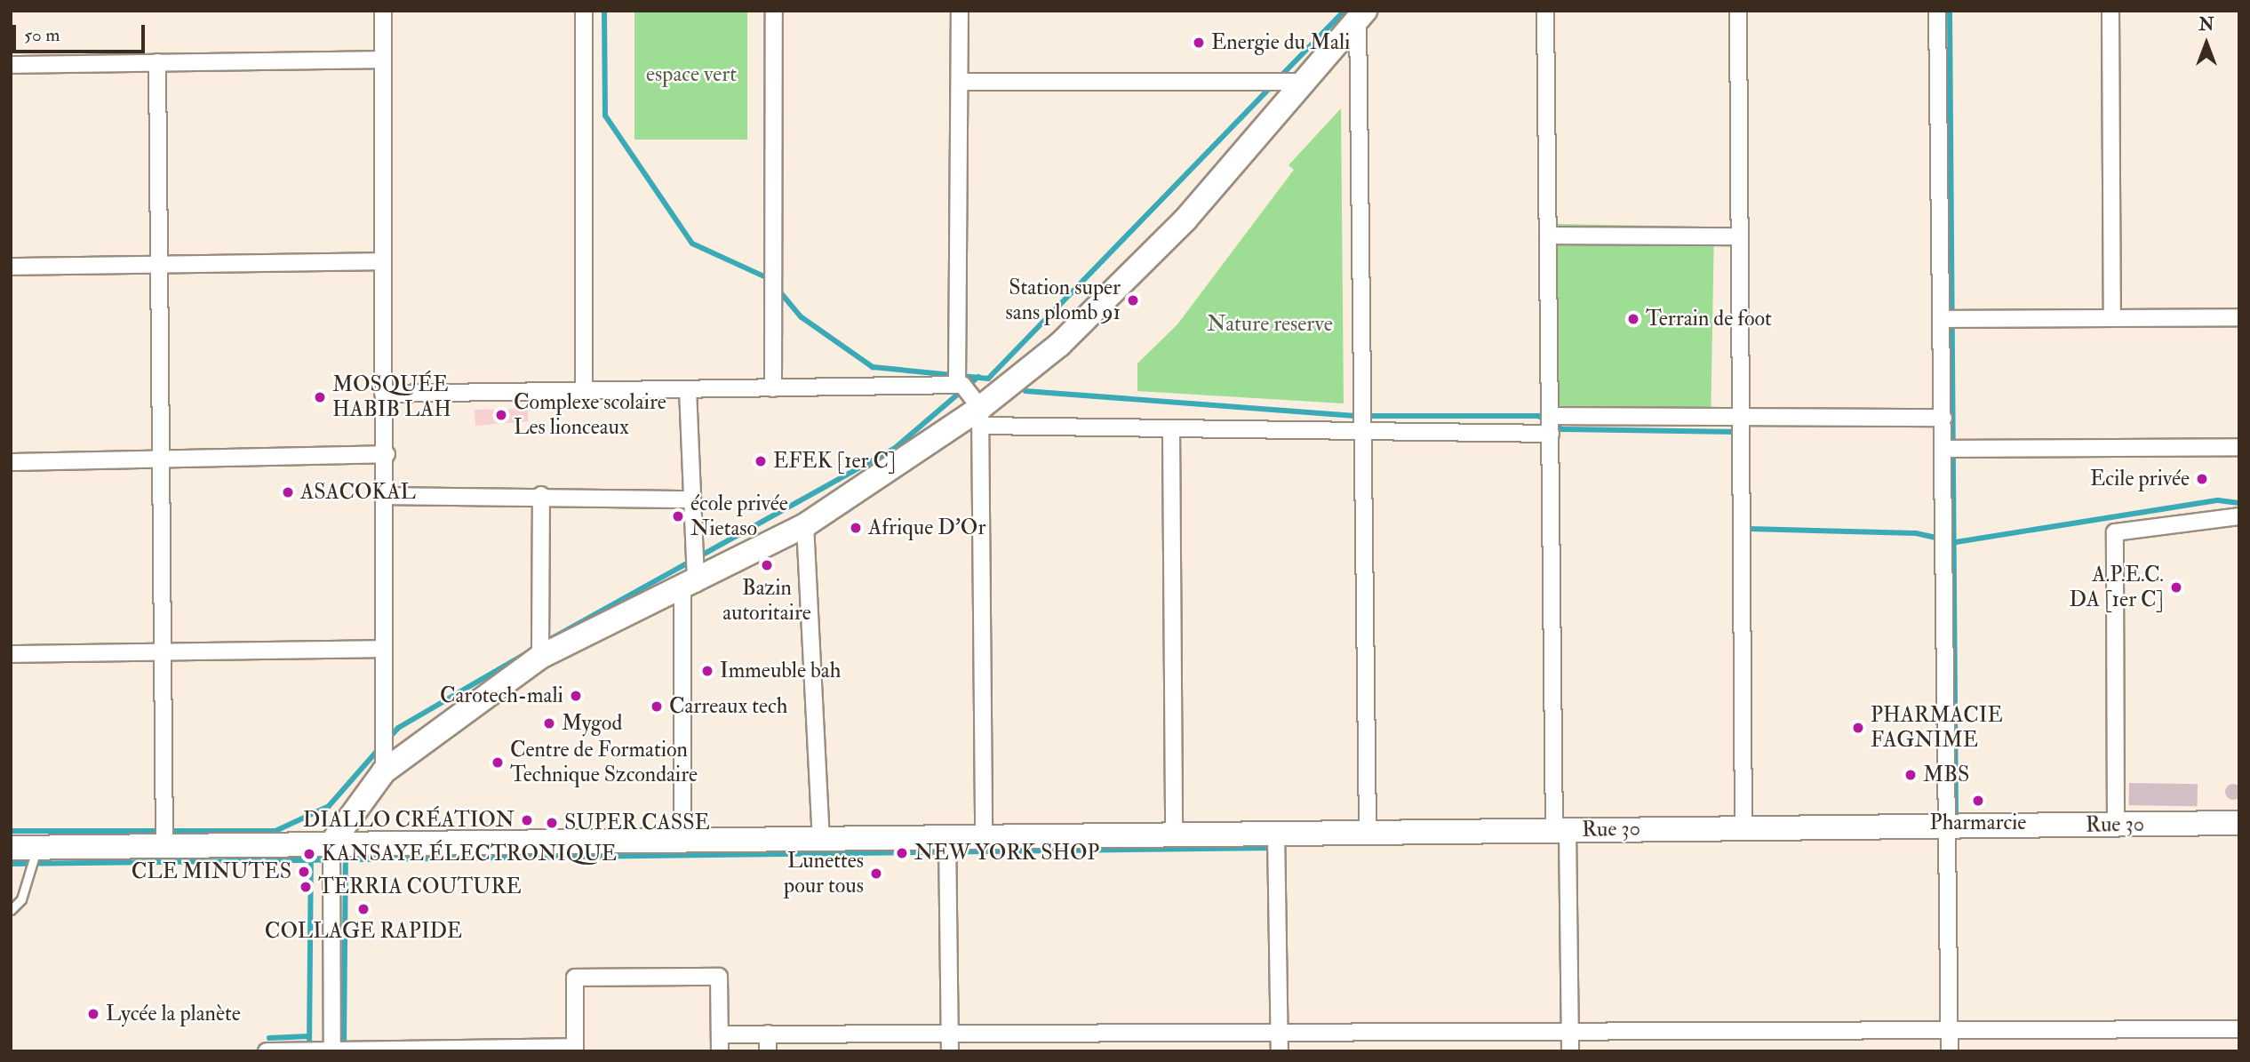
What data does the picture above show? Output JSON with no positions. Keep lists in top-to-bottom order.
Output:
{
  "streets": {
    "main road": ["Rue 30"]
  },
  "parks": ["espace vert", "Nature reserve"],
  "places": [
    "Energie du Mali",
    "Station super sans plomb 91",
    "Terrain de foot",
    "MOSQUÉE HABIB LAH",
    "Complexe scolaire Les lionceaux",
    "EFEK [1er C]",
    "Ecile privée",
    "ASACOKAL",
    "école privée Nietaso",
    "Afrique D'Or",
    "Bazin autoritaire",
    "A.P.E.C. DA [1er C]",
    "Immeuble bah",
    "Carotech-mali",
    "Carreaux tech",
    "Mygod",
    "PHARMACIE FAGNIME",
    "Centre de Formation Technique Szcondaire",
    "MBS",
    "Pharmarcie",
    "DIALLO CRÉATION",
    "SUPER CASSE",
    "NEW YORK SHOP",
    "KANSAYE ÉLECTRONIQUE",
    "CLE MINUTES",
    "Lunettes pour tous",
    "TERRIA COUTURE",
    "COLLAGE RAPIDE",
    "Lycée la planète"
  ],
  "scale_bar": "50 m",
  "north": "top"
}
